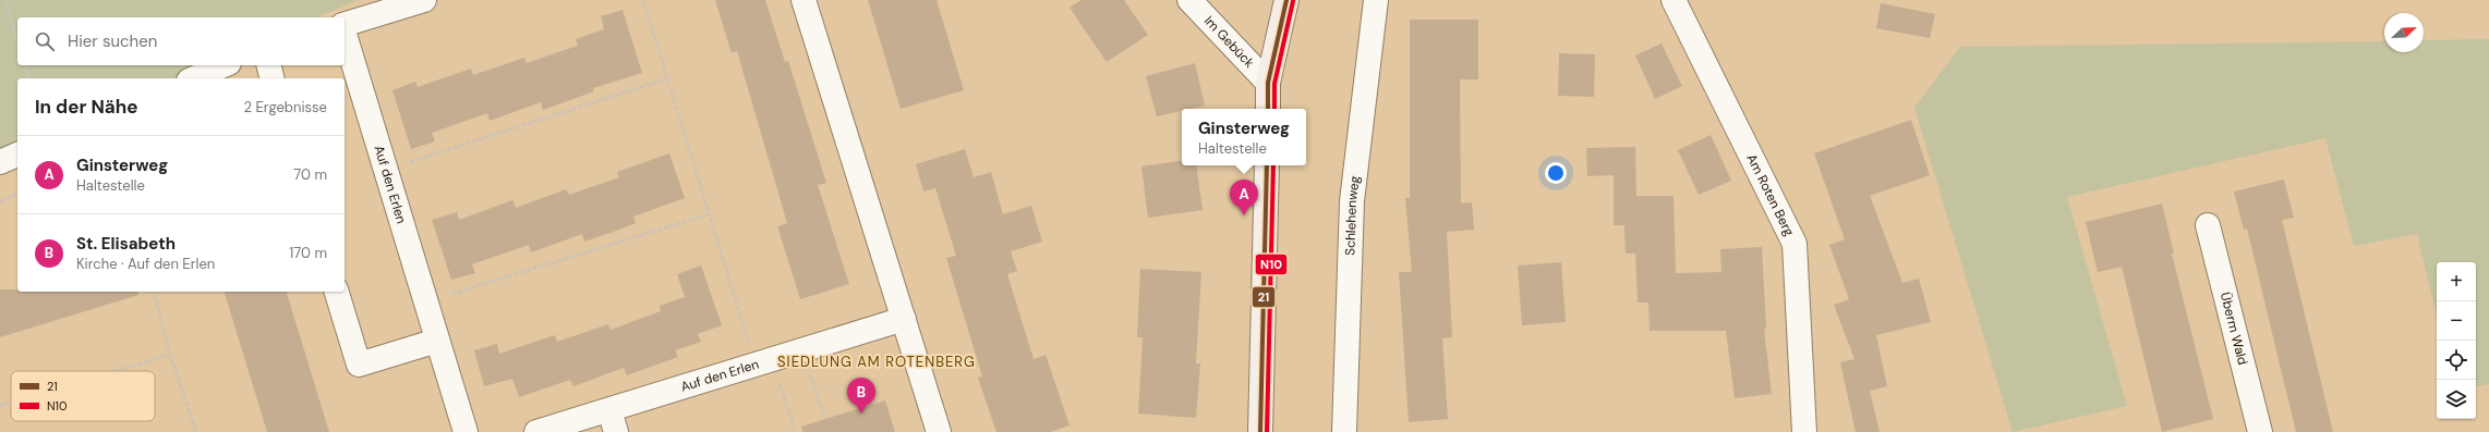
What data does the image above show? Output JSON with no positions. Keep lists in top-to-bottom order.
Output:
{
  "streets": {
    "street": [
      "Im Gebück",
      "Auf den Erlen",
      "Am Roten Berg",
      "Schlehenweg",
      "Überm Wald"
    ]
  },
  "districts": ["SIEDLUNG AM ROTENBERG"],
  "lines": ["transit line 21", "transit line N10"],
  "legend": ["21", "N10"],
  "north": "top right",
  "page": {
    "search": "Hier suchen",
    "heading": ["In der Nähe", "2 Ergebnisse"],
    "popup": ["Ginsterweg", "Haltestelle"],
    "list": [
      {
        "mark": "A",
        "name": "Ginsterweg",
        "note": "Haltestelle",
        "value": "70 m"
      },
      {
        "mark": "B",
        "name": "St. Elisabeth",
        "note": "Kirche · Auf den Erlen",
        "value": "170 m"
      }
    ],
    "pins": ["A", "B"],
    "map_buttons": ["+", "−"]
  }
}
